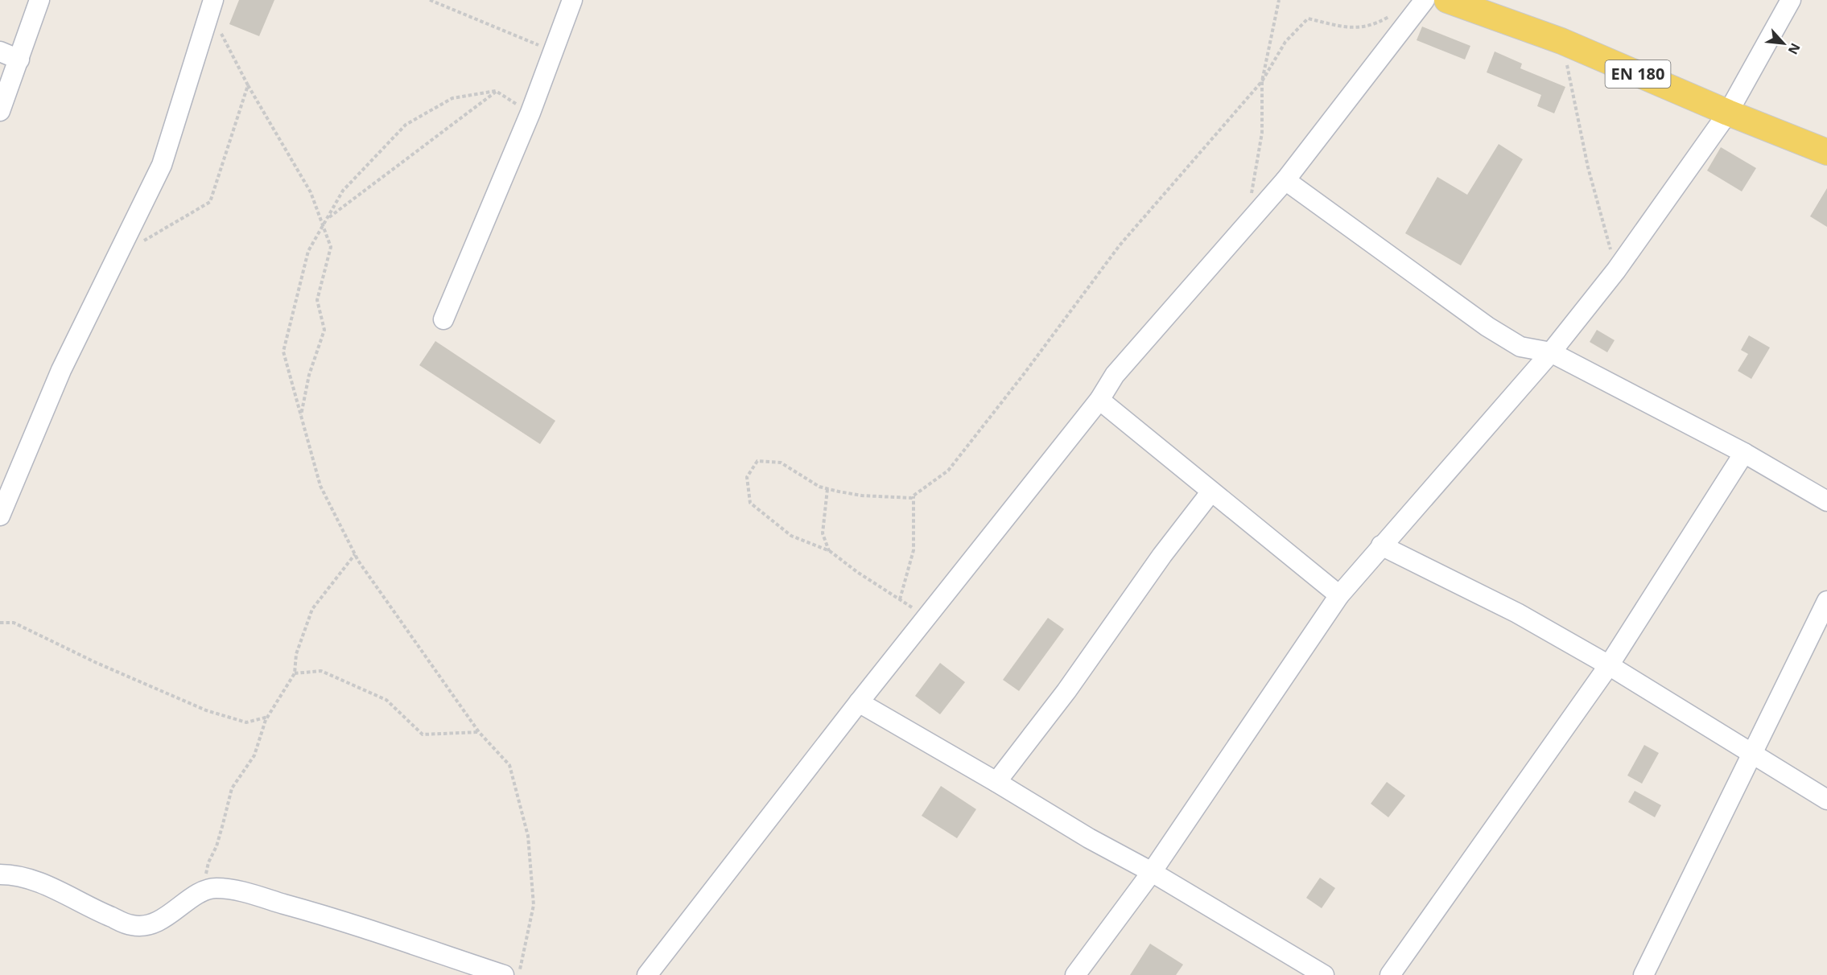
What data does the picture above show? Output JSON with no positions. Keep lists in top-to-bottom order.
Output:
{
  "streets": {
    "main road": ["EN 180"]
  },
  "north": "bottom right"
}
